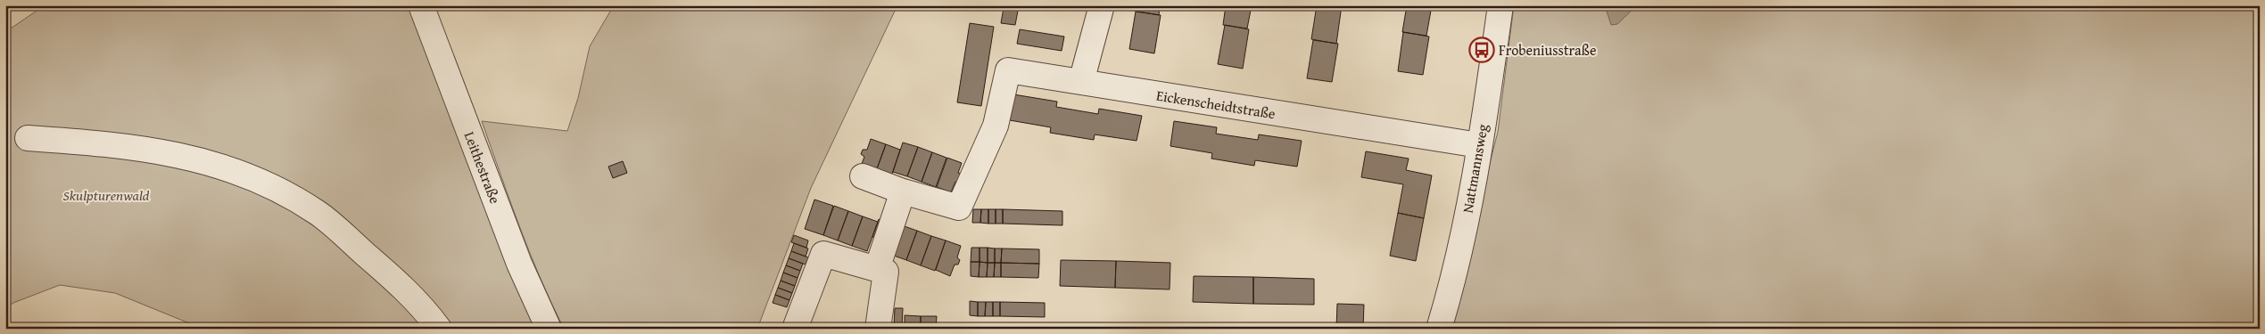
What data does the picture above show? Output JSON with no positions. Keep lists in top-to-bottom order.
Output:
{
  "streets": {
    "street": ["Eickenscheidtstraße", "Leithestraße", "Nattmannsweg"]
  },
  "crossings": [
    ["Eickenscheidtstraße", "Nattmannsweg"]
  ],
  "parks": ["Skulpturenwald"],
  "places": {
    "bus stop": ["Frobeniusstraße"]
  }
}
